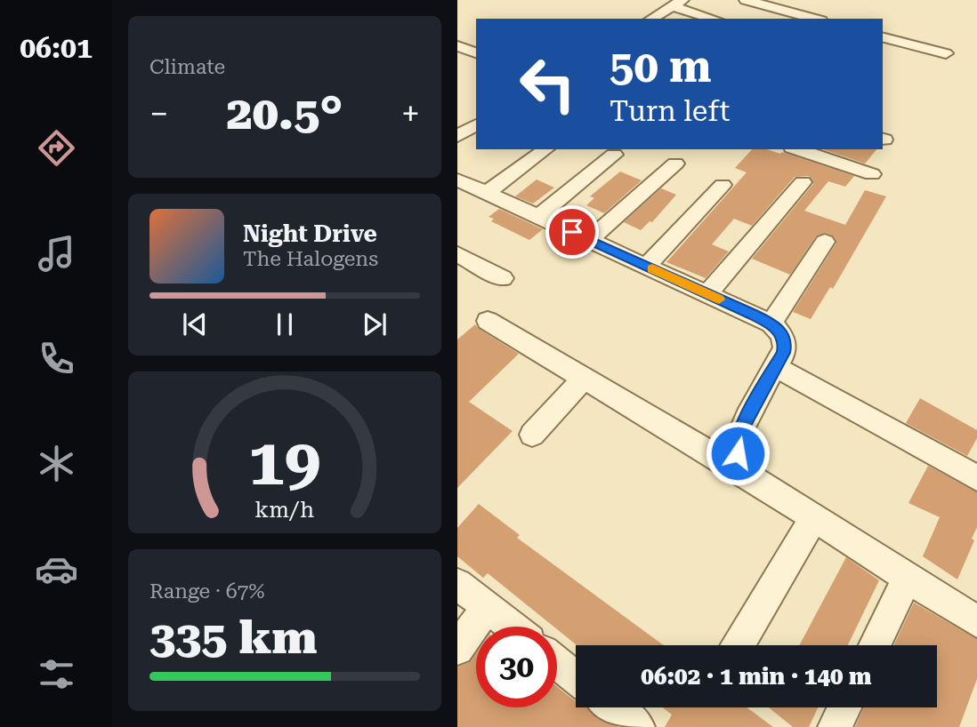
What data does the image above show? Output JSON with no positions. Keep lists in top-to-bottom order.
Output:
{
  "page": {
    "tabs": "06:01",
    "tile": [
      "Climate",
      ["Range · 67%", "335 km"]
    ],
    "turn": ["50 m", "Turn left"],
    "heat": ["−", "20.5°", "+"],
    "song": ["Night Drive", "The Halogens"],
    "limit": "30",
    "trip": "06:02 · 1 min · 140 m",
    "gauge": ["19", "km/h"]
  }
}
